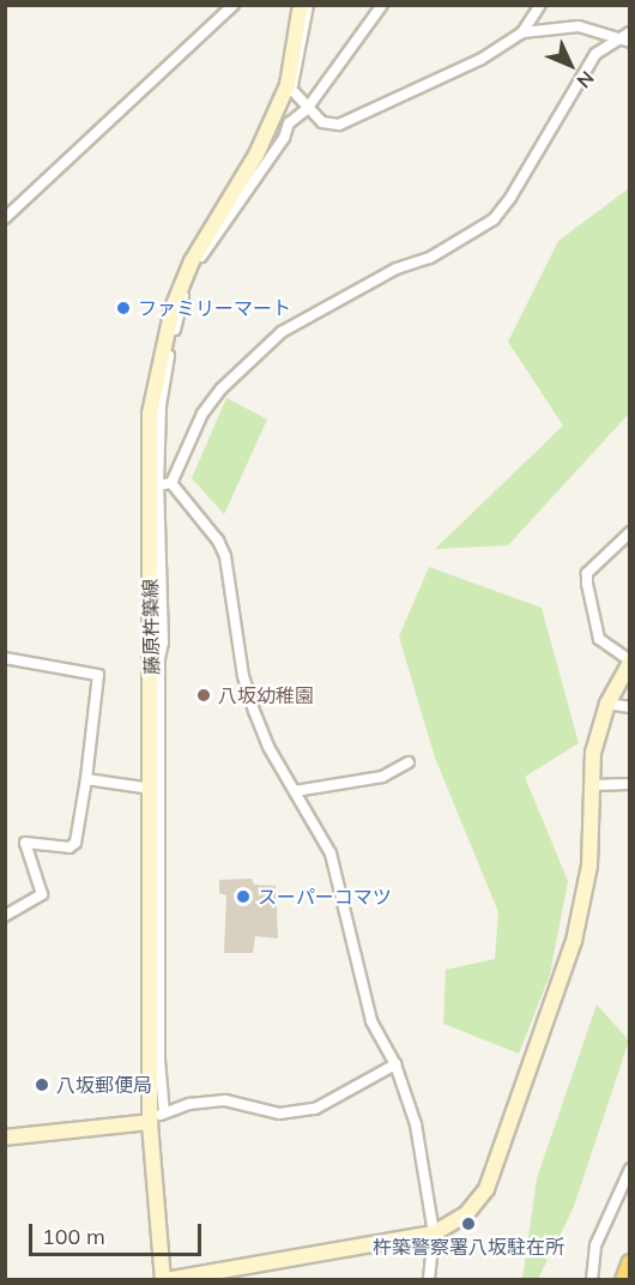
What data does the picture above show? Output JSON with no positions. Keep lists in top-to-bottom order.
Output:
{
  "streets": {
    "main road": ["藤原杵築線"]
  },
  "places": [
    "ファミリーマート",
    "八坂幼稚園",
    "スーパーコマツ",
    "八坂郵便局",
    "杵築警察署八坂駐在所"
  ],
  "scale_bar": "100 m",
  "north": "bottom right"
}
